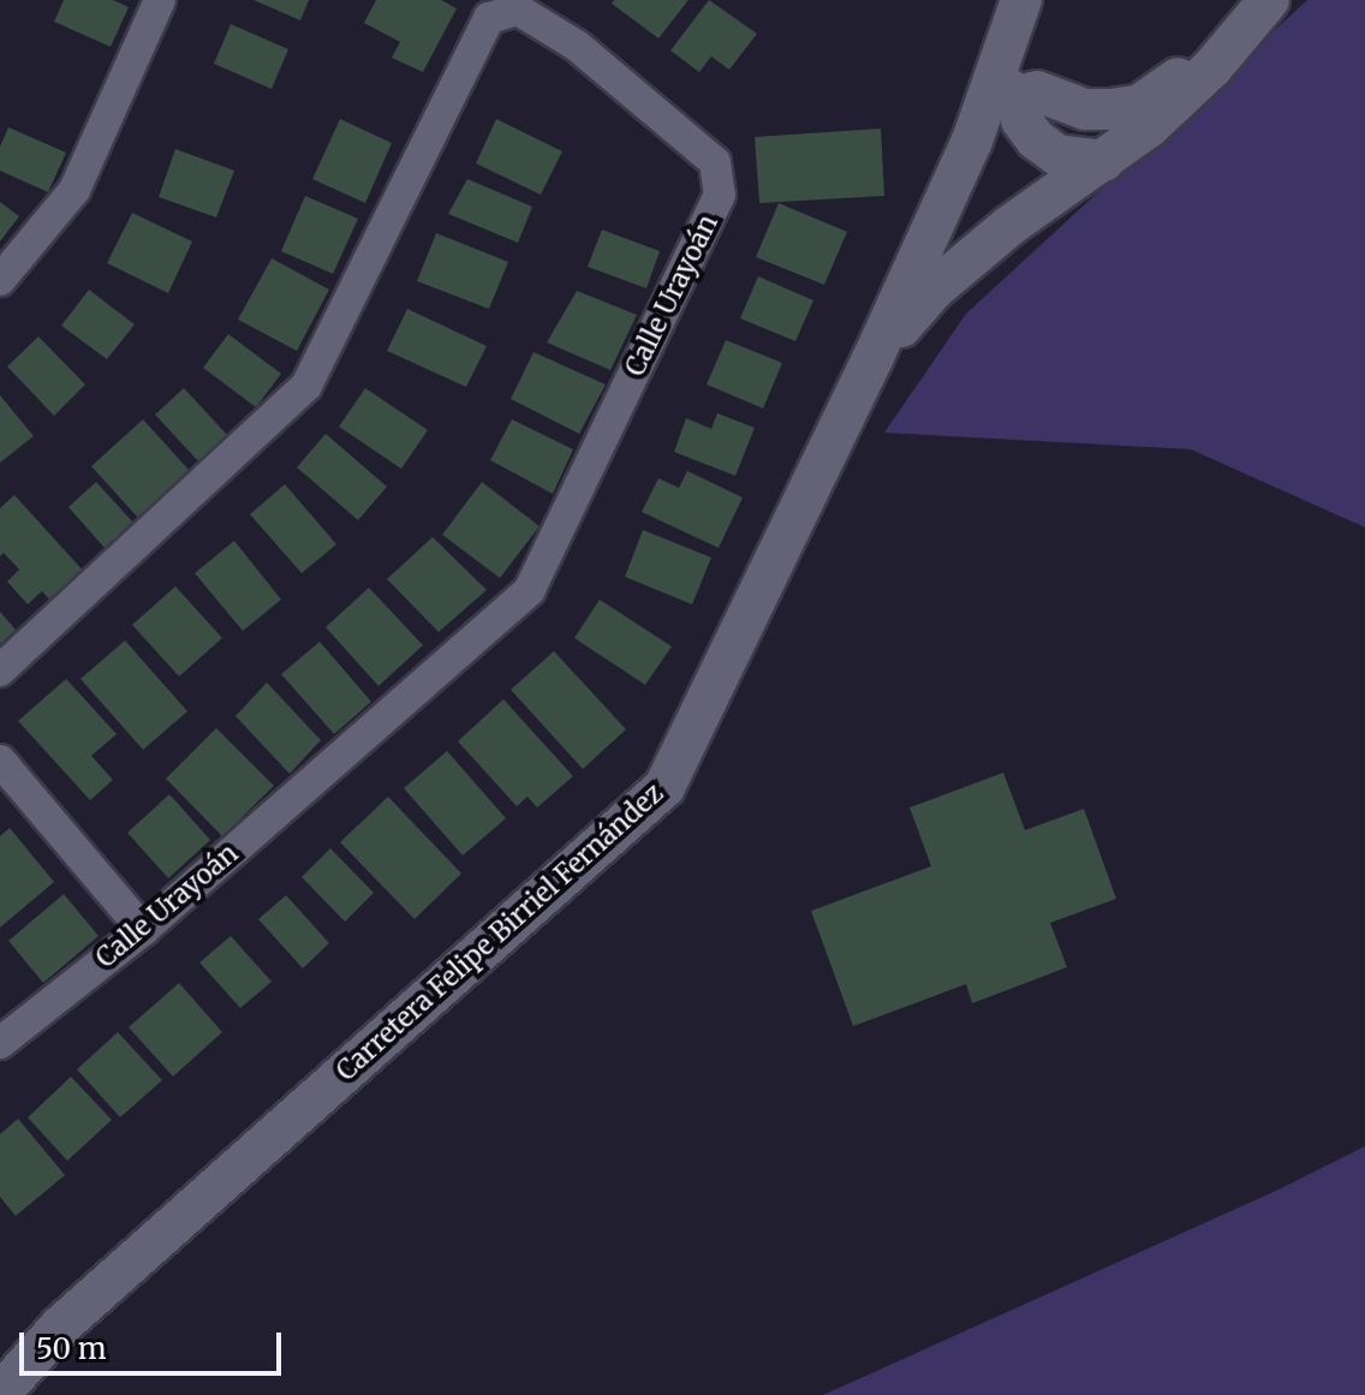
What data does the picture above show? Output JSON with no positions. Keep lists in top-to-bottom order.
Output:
{
  "streets": {
    "street": ["Calle Urayoán", "Carretera Felipe Birriel Fernández"]
  },
  "scale_bar": "50 m"
}
